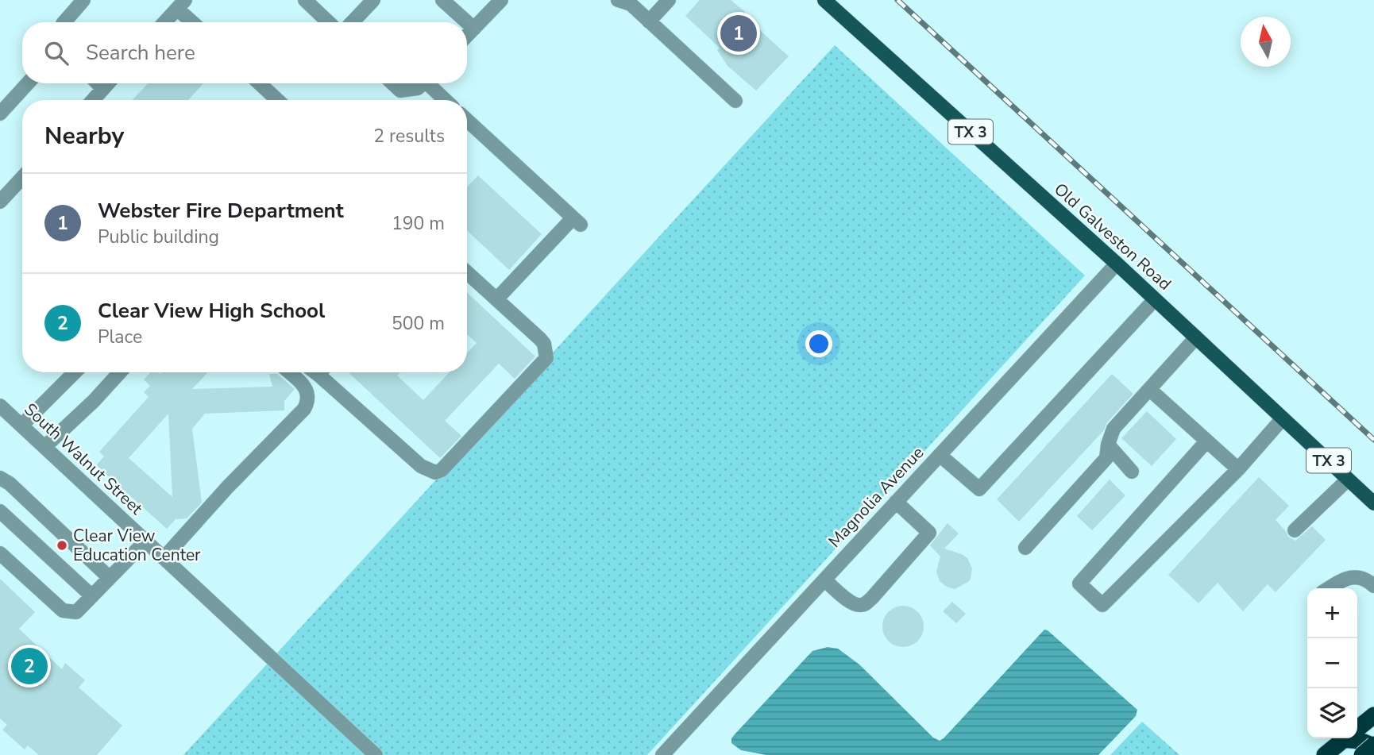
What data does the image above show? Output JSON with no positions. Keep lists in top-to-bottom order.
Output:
{
  "streets": {
    "main road": ["TX 3", "Old Galveston Road"],
    "street": ["South Walnut Street", "Magnolia Avenue"]
  },
  "crossings": [
    ["Old Galveston Road", "Magnolia Avenue"]
  ],
  "places": ["Clear View Education Center"],
  "north": "top",
  "page": {
    "pins": ["1", "2"],
    "search": "Search here",
    "heading": ["Nearby", "2 results"],
    "list": [
      {
        "mark": "1",
        "name": "Webster Fire Department",
        "note": "Public building",
        "value": "190 m"
      },
      {
        "mark": "2",
        "name": "Clear View High School",
        "note": "Place",
        "value": "500 m"
      }
    ],
    "map_buttons": ["+", "−"]
  }
}
